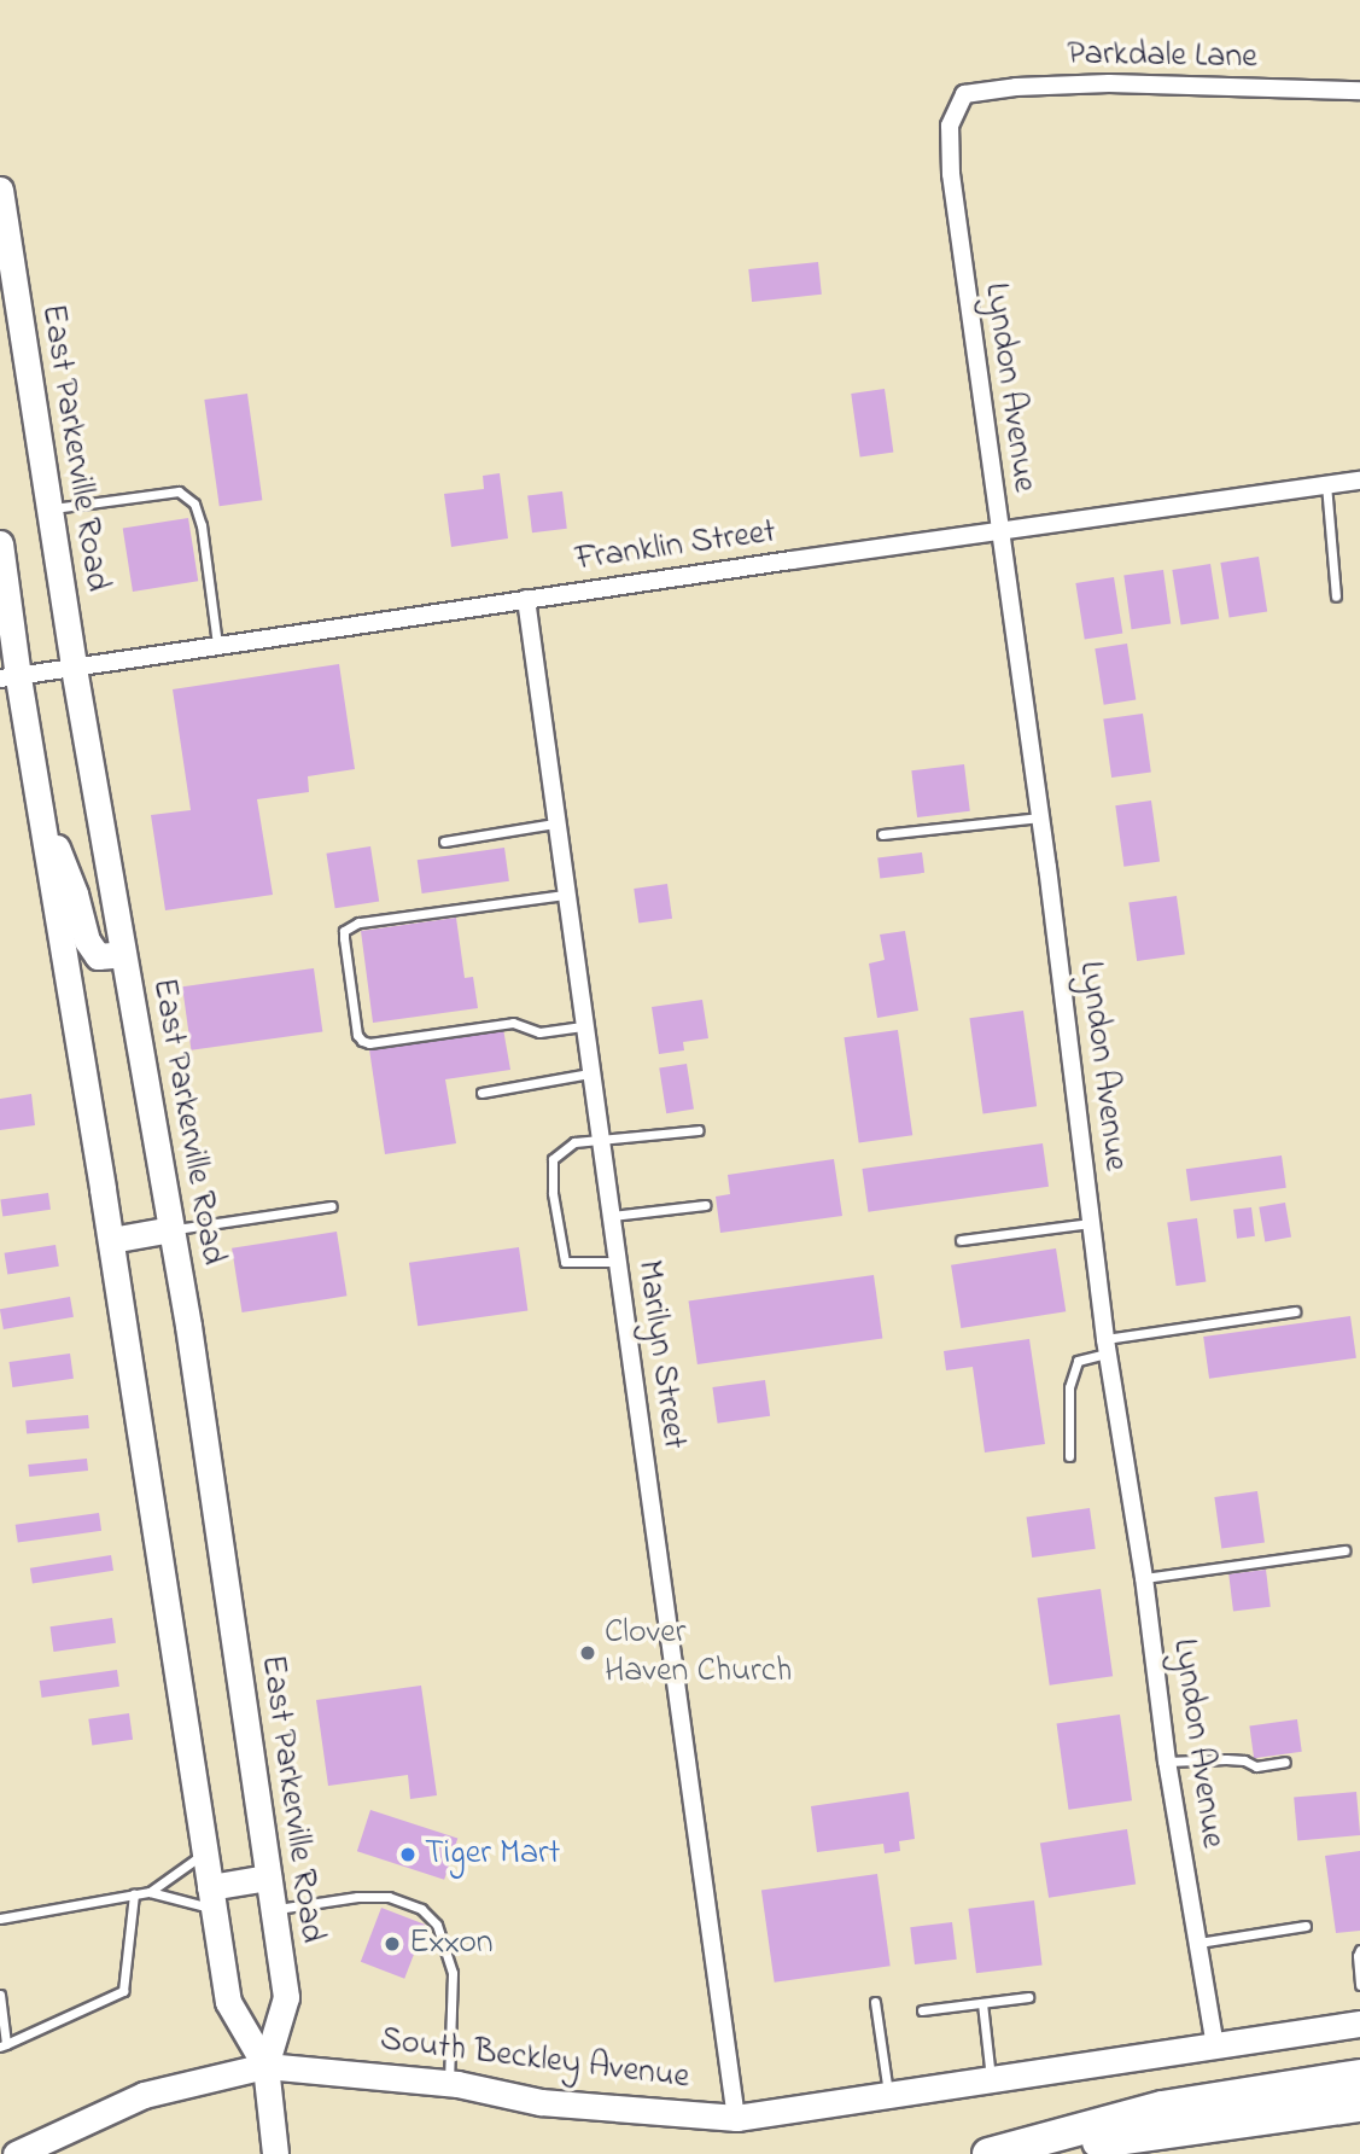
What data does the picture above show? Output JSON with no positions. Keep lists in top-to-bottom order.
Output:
{
  "streets": {
    "main road": ["East Parkerville Road", "South Beckley Avenue"],
    "street": [
      "Parkdale Lane",
      "Lyndon Avenue",
      "Franklin Street",
      "Marilyn Street"
    ]
  },
  "crossings": [
    ["Parkdale Lane", "Lyndon Avenue"],
    ["Lyndon Avenue", "Franklin Street"],
    ["Lyndon Avenue", "South Beckley Avenue"],
    ["East Parkerville Road", "Franklin Street"],
    ["East Parkerville Road", "South Beckley Avenue"],
    ["Franklin Street", "Marilyn Street"],
    ["Marilyn Street", "South Beckley Avenue"]
  ],
  "places": ["Clover Haven Church", "Tiger Mart", "Exxon"]
}
